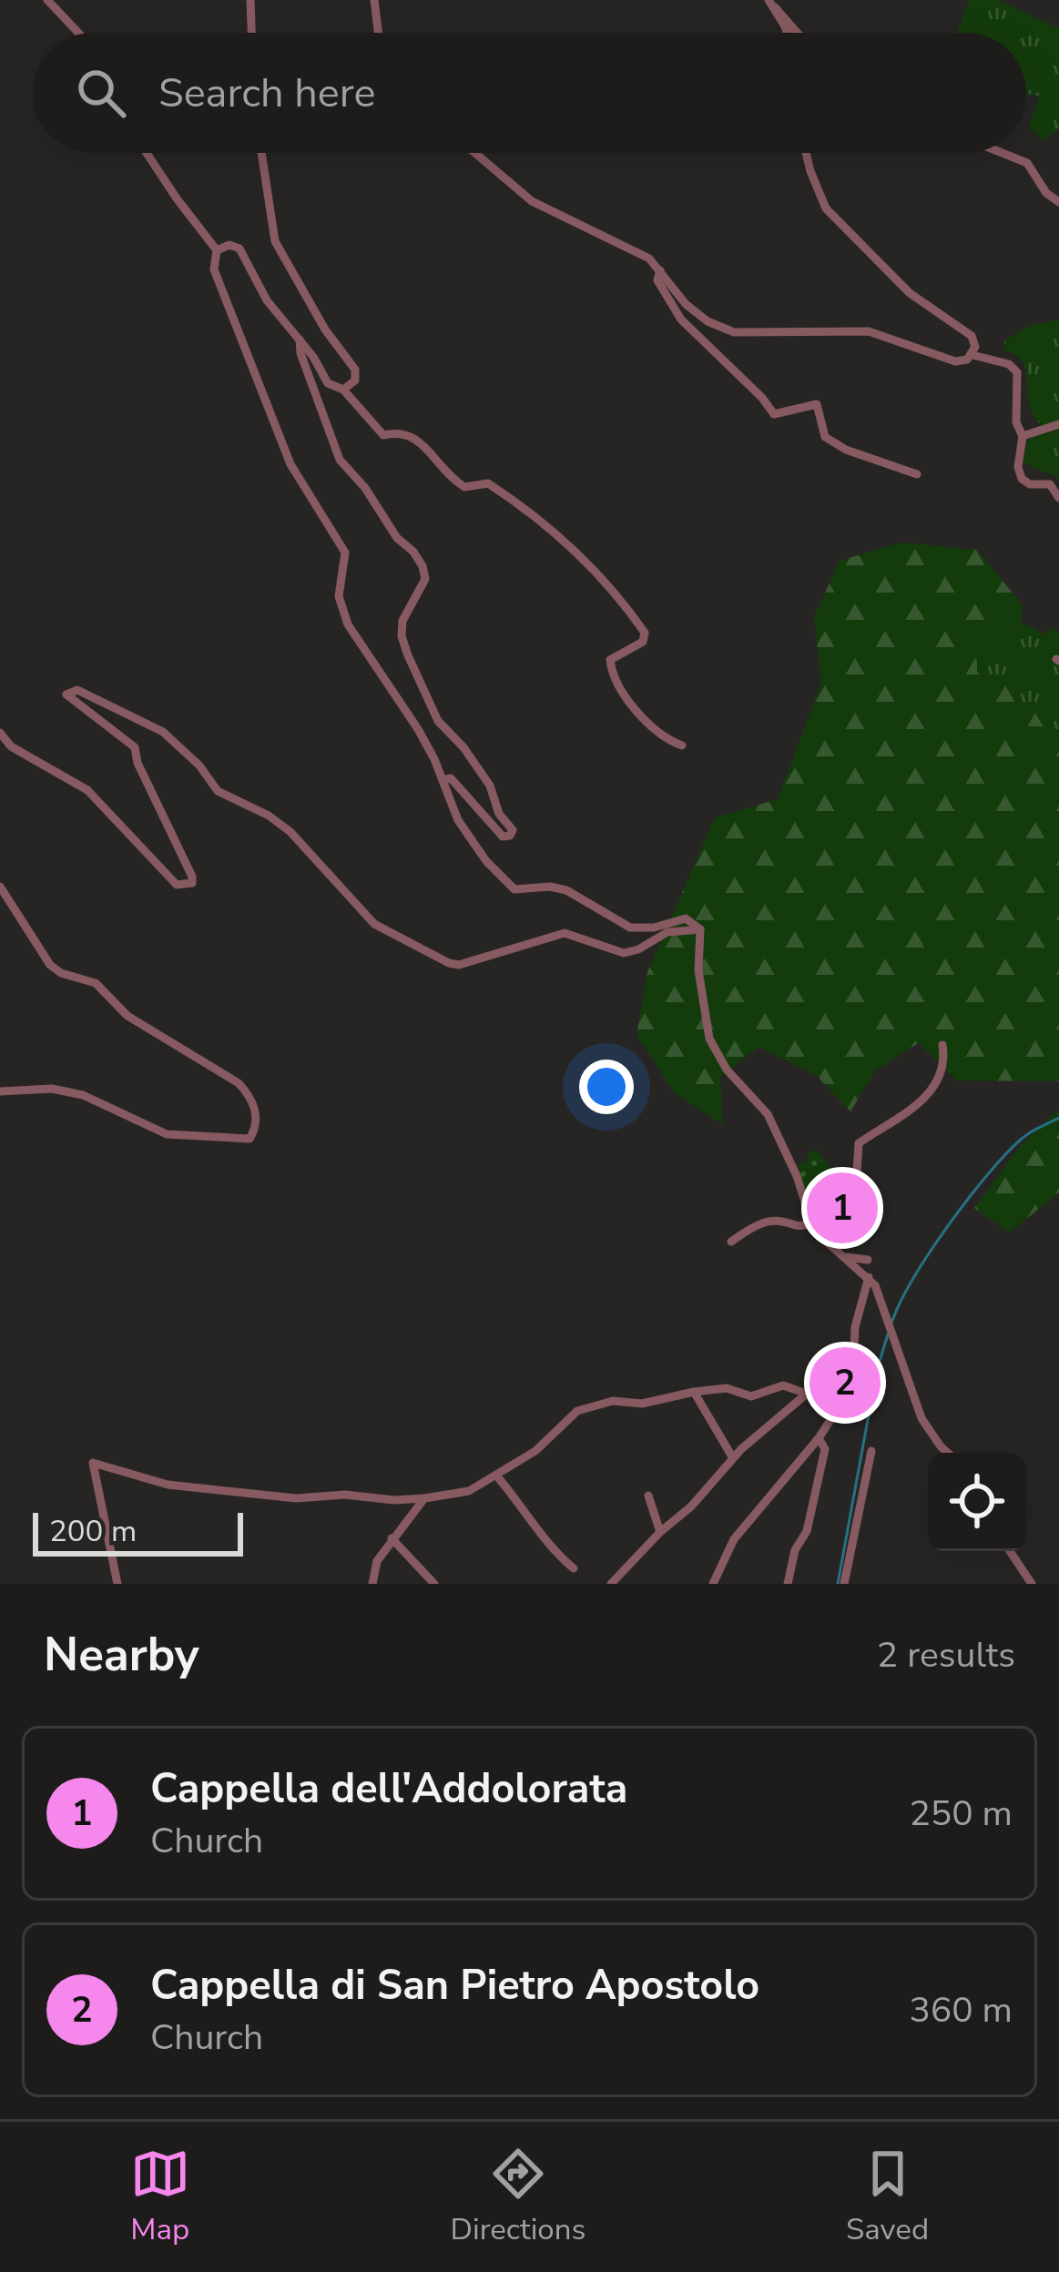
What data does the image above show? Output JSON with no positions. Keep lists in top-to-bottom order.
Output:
{
  "scale_bar": "200 m",
  "page": {
    "search": "Search here",
    "pins": ["1", "2"],
    "scale": "200 m",
    "heading": ["Nearby", "2 results"],
    "list": [
      {
        "mark": "1",
        "name": "Cappella dell'Addolorata",
        "note": "Church",
        "value": "250 m"
      },
      {
        "mark": "2",
        "name": "Cappella di San Pietro Apostolo",
        "note": "Church",
        "value": "360 m"
      }
    ],
    "nav": ["Map", "Directions", "Saved"]
  }
}
